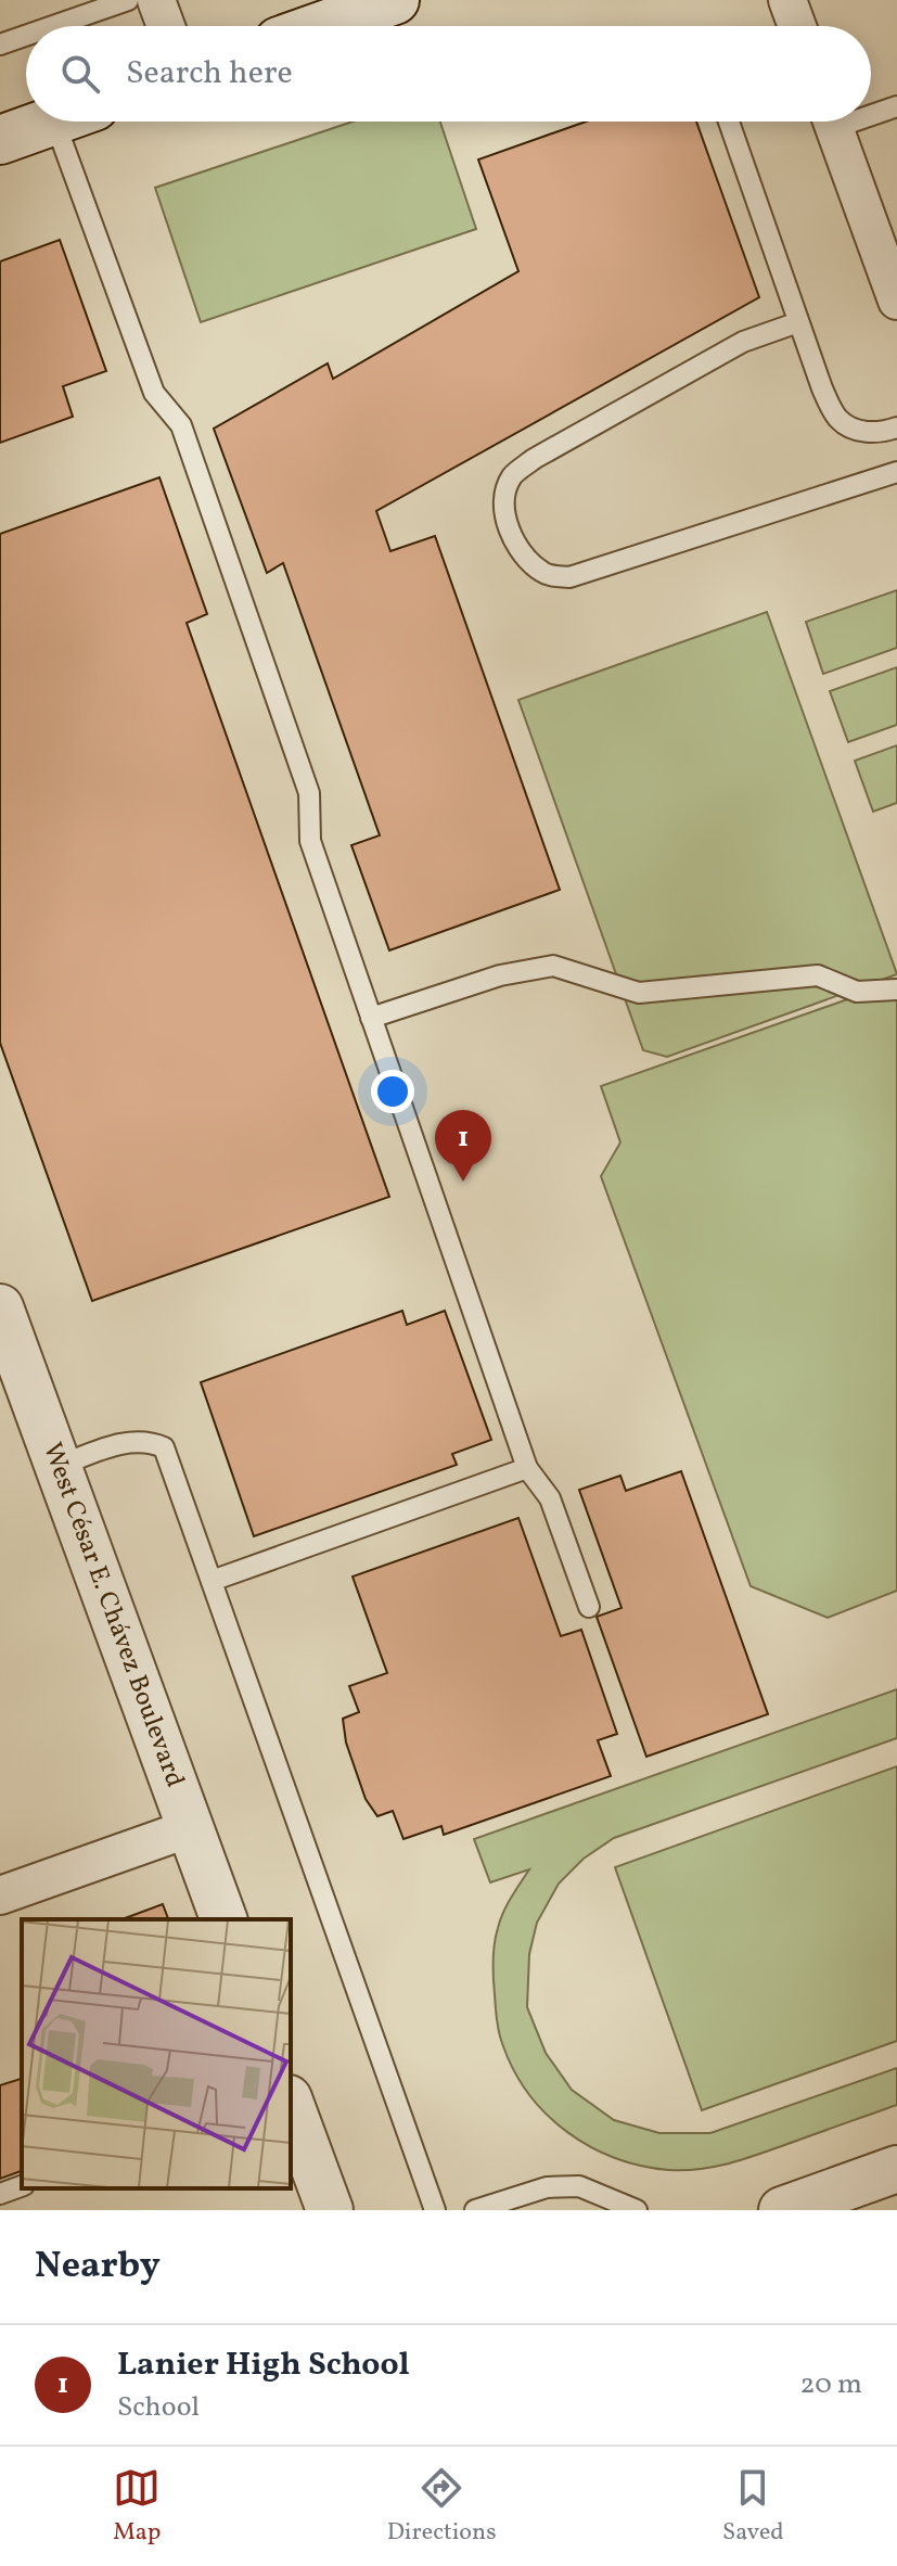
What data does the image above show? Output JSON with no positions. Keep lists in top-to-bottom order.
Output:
{
  "streets": {
    "street": ["West César E. Chávez Boulevard"]
  },
  "page": {
    "search": "Search here",
    "pins": "1",
    "heading": "Nearby",
    "list": [
      {
        "mark": "1",
        "name": "Lanier High School",
        "note": "School",
        "value": "20 m"
      }
    ],
    "nav": ["Map", "Directions", "Saved"]
  }
}
